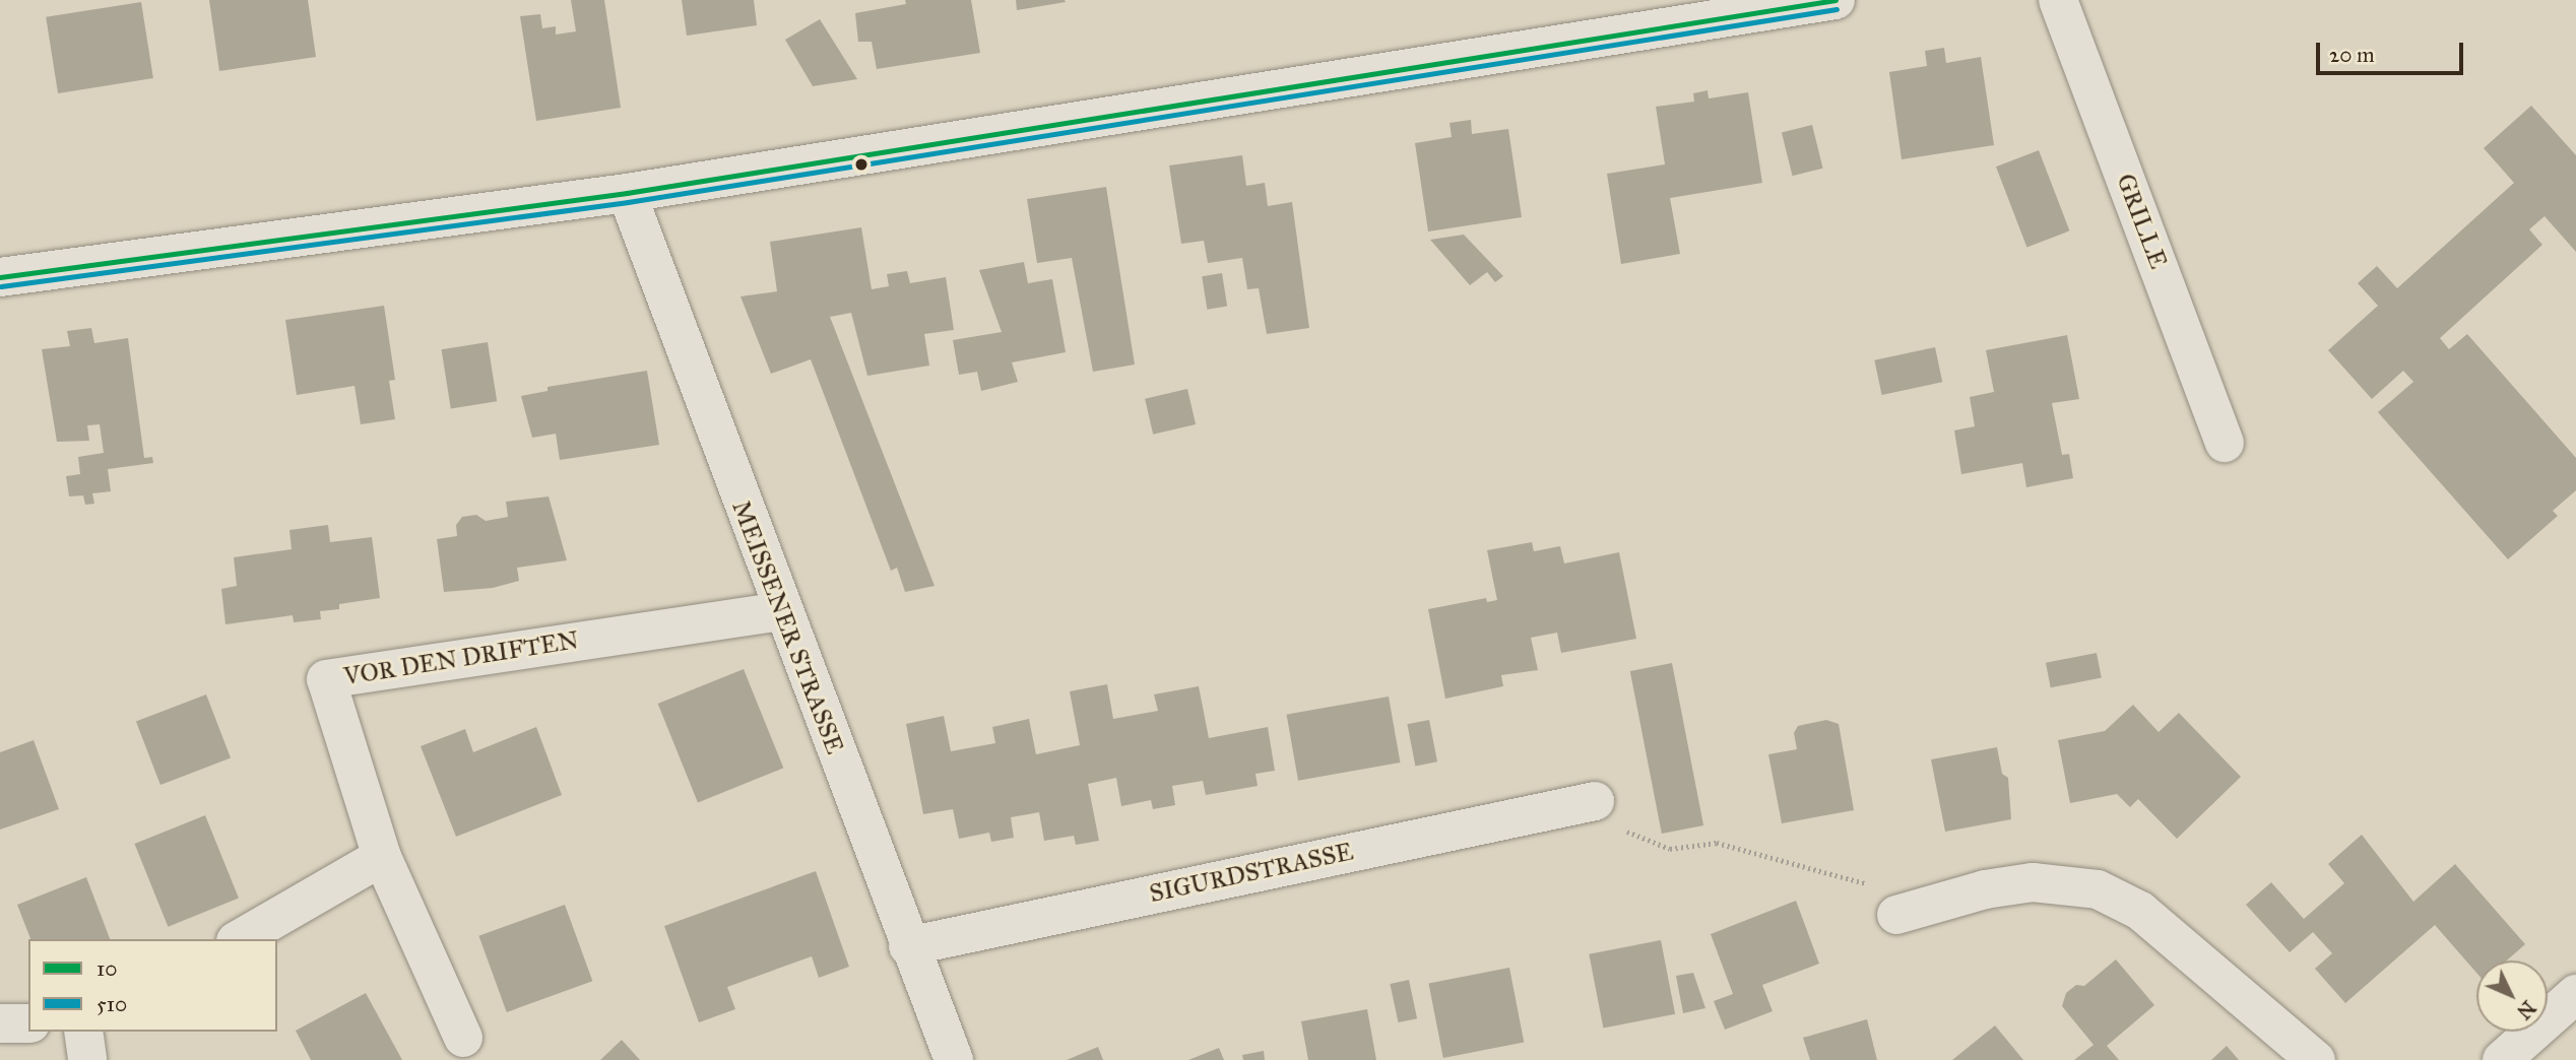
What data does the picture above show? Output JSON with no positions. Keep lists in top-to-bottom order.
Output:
{
  "streets": {
    "street": [
      "GRILLE",
      "MEISSENER STRASSE",
      "VOR DEN DRIFTEN",
      "SIGURDSTRASSE"
    ]
  },
  "crossings": [
    ["MEISSENER STRASSE", "VOR DEN DRIFTEN"],
    ["MEISSENER STRASSE", "SIGURDSTRASSE"]
  ],
  "lines": ["transit line 10", "transit line 510"],
  "legend": ["10", "510"],
  "scale_bar": "20 m",
  "north": "bottom right"
}
